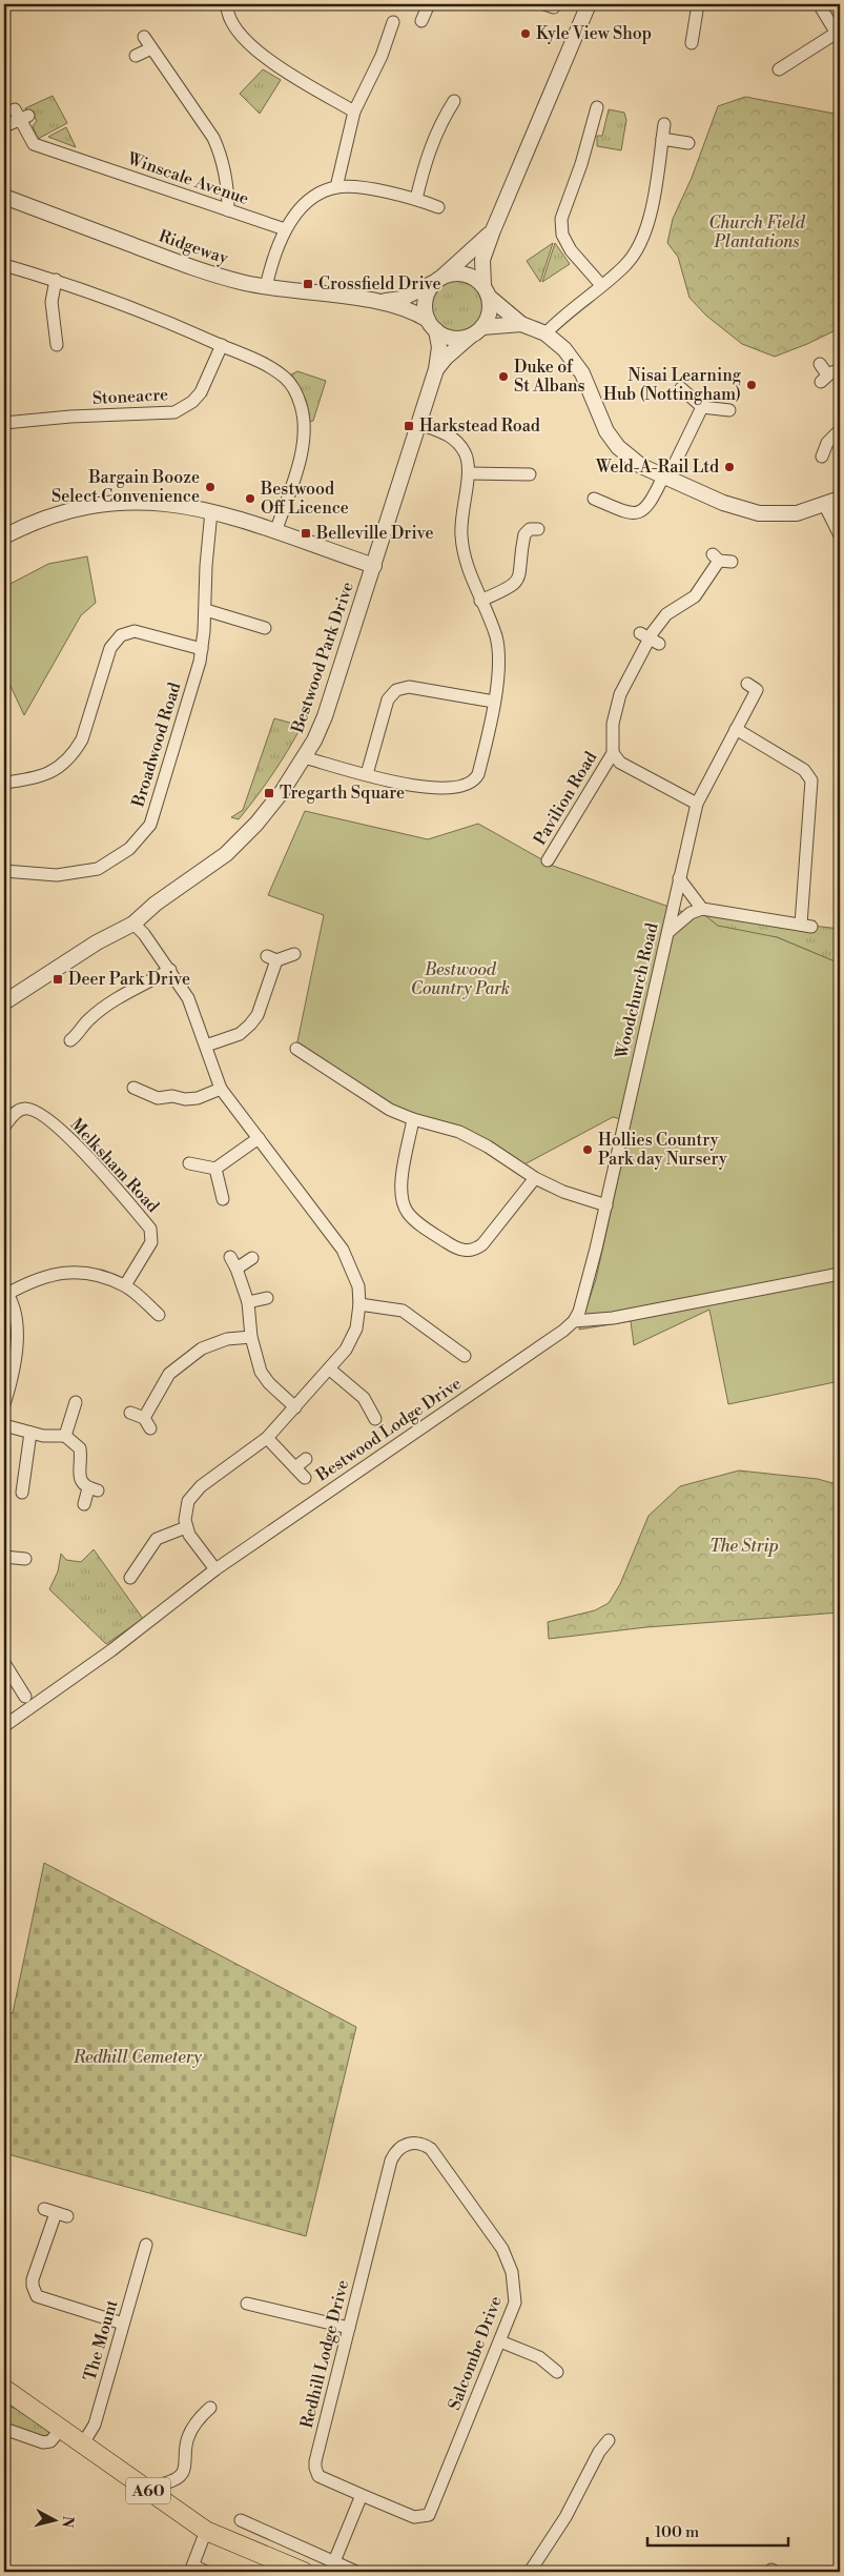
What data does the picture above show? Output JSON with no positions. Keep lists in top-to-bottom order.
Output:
{
  "streets": {
    "highway": ["A60"],
    "street": [
      "Winscale Avenue",
      "Ridgeway",
      "Stoneacre",
      "Bestwood Park Drive",
      "Broadwood Road",
      "Pavilion Road",
      "Woodchurch Road",
      "Melksham Road",
      "Bestwood Lodge Drive",
      "The Mount",
      "Salcombe Drive",
      "Redhill Lodge Drive"
    ]
  },
  "crossings": [
    ["Ridgeway", "Bestwood Park Drive"],
    ["Pavilion Road", "Woodchurch Road"],
    ["Woodchurch Road", "Bestwood Lodge Drive"],
    ["The Mount", "A60"],
    ["Salcombe Drive", "Redhill Lodge Drive"]
  ],
  "parks": [
    "Church Field Plantations",
    "Bestwood Country Park",
    "The Strip",
    "Redhill Cemetery"
  ],
  "places": {
    "other": [
      "Kyle View Shop",
      "Duke of St Albans",
      "Nisai Learning Hub (Nottingham)",
      "Weld-A-Rail Ltd",
      "Bargain Booze Select Convenience",
      "Bestwood Off Licence",
      "Hollies Country Park day Nursery"
    ],
    "transit": [
      "Crossfield Drive",
      "Harkstead Road",
      "Belleville Drive",
      "Tregarth Square",
      "Deer Park Drive"
    ]
  },
  "scale_bar": "100 m",
  "north": "right"
}
